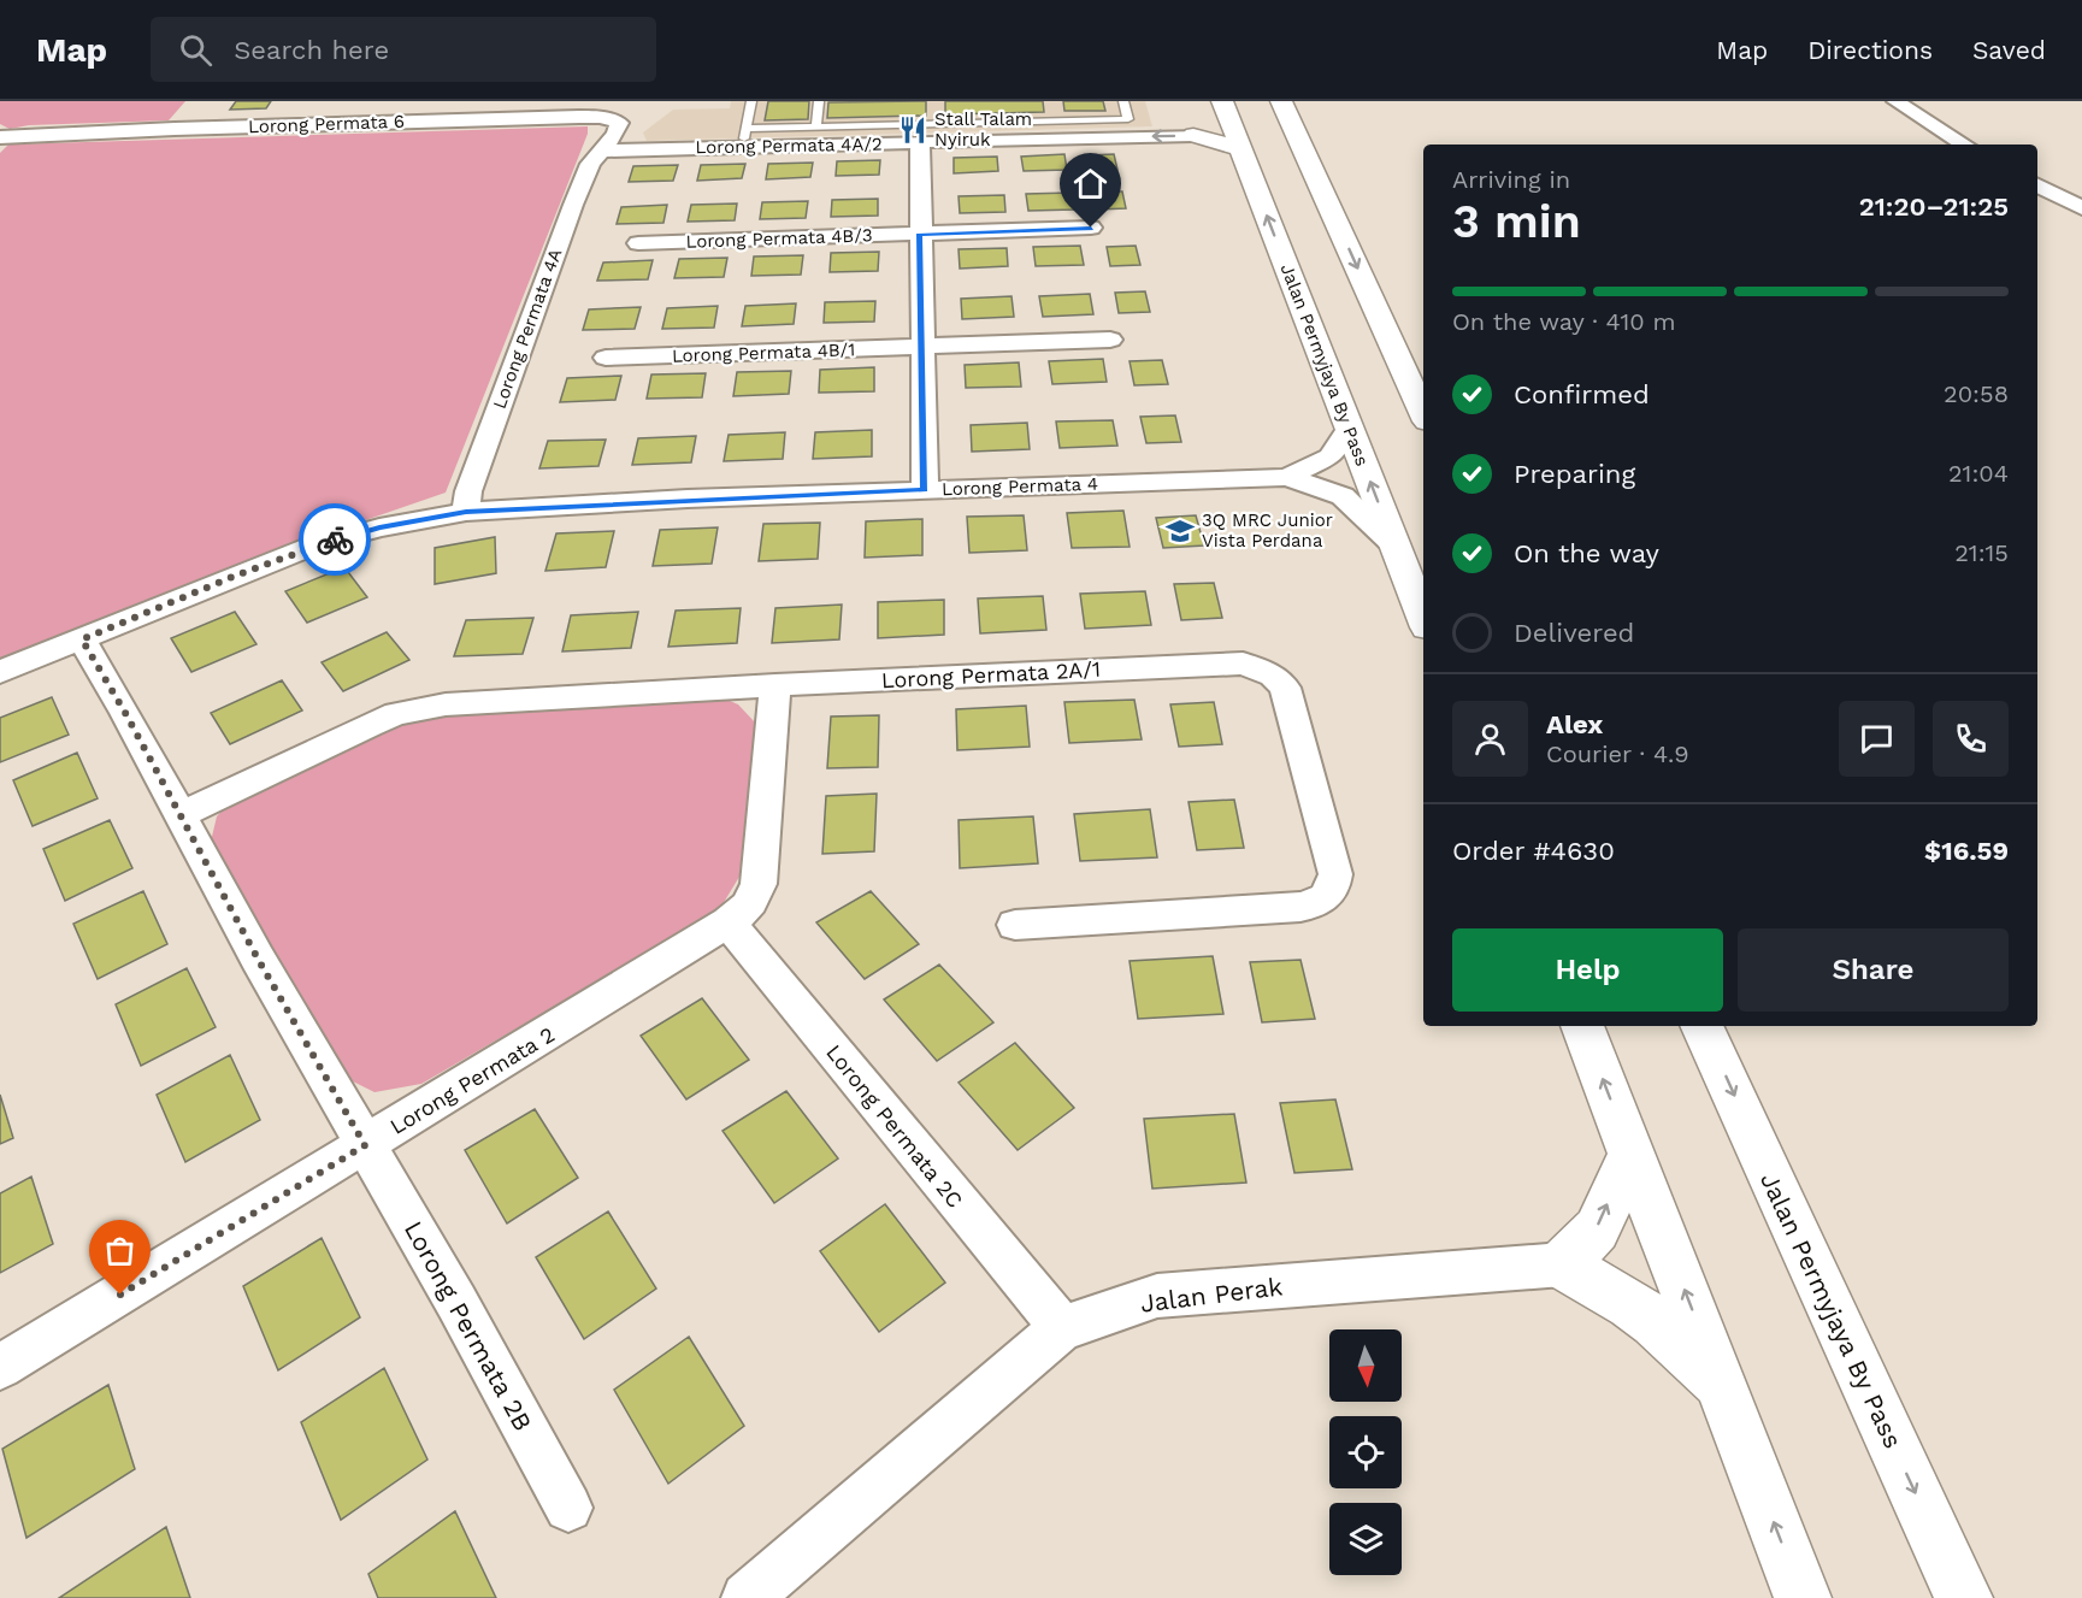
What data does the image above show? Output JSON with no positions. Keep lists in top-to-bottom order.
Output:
{
  "streets": {
    "main road": ["Jalan Permyjaya By Pass"],
    "street": [
      "Lorong Permata 6",
      "Lorong Permata 4A/2",
      "Lorong Permata 4B/3",
      "Lorong Permata 4A",
      "Lorong Permata 4B/1",
      "Lorong Permata 4",
      "Lorong Permata 2A/1",
      "Lorong Permata 2",
      "Lorong Permata 2C",
      "Jalan Perak",
      "Lorong Permata 2B"
    ]
  },
  "crossings": [
    ["Lorong Permata 6", "Lorong Permata 4A/2"],
    ["Lorong Permata 6", "Lorong Permata 4A"],
    ["Lorong Permata 4A/2", "Lorong Permata 4A"],
    ["Lorong Permata 4A", "Lorong Permata 4"],
    ["Lorong Permata 4", "Lorong Permata 2B"],
    ["Lorong Permata 2A/1", "Lorong Permata 2"],
    ["Lorong Permata 2A/1", "Lorong Permata 2B"],
    ["Lorong Permata 2", "Lorong Permata 2C"],
    ["Lorong Permata 2", "Lorong Permata 2B"],
    ["Lorong Permata 2C", "Jalan Perak"]
  ],
  "places": {
    "restaurant": ["Stall Talam Nyiruk"],
    "school or university": ["3Q MRC Junior Vista Perdana"]
  },
  "north": "bottom",
  "page": {
    "header": "Map",
    "search": "Search here",
    "nav": ["Map", "Directions", "Saved"],
    "heading": ["3 min", "Arriving in", "21:20–21:25"],
    "panel": [
      "Alex",
      "Courier · 4.9",
      "Order #4630",
      "$16.59"
    ],
    "bar": "On the way · 410 m",
    "list": [
      ["Confirmed", "20:58"],
      ["Preparing", "21:04"],
      ["On the way", "21:15"],
      "Delivered"
    ],
    "buttons": ["Help", "Share"]
  }
}
